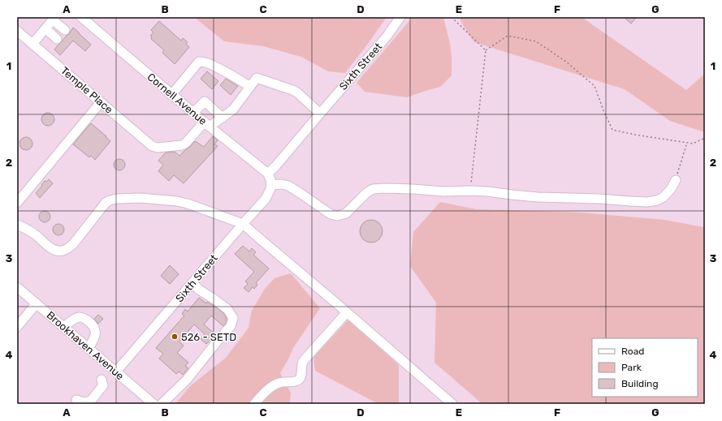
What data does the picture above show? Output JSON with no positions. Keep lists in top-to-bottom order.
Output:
{
  "streets": {
    "street": [
      "Sixth Street",
      "Temple Place",
      "Cornell Avenue",
      "Brookhaven Avenue"
    ]
  },
  "crossings": [
    ["Sixth Street", "Cornell Avenue"],
    ["Sixth Street", "Brookhaven Avenue"],
    ["Temple Place", "Cornell Avenue"]
  ],
  "places": ["526 - SETD"],
  "legend": ["Road", "Park", "Building"],
  "grid": {
    "columns": [
      "A",
      "B",
      "C",
      "D",
      "E",
      "F",
      "G"
    ],
    "rows": [
      "1",
      "2",
      "3",
      "4"
    ]
  }
}
